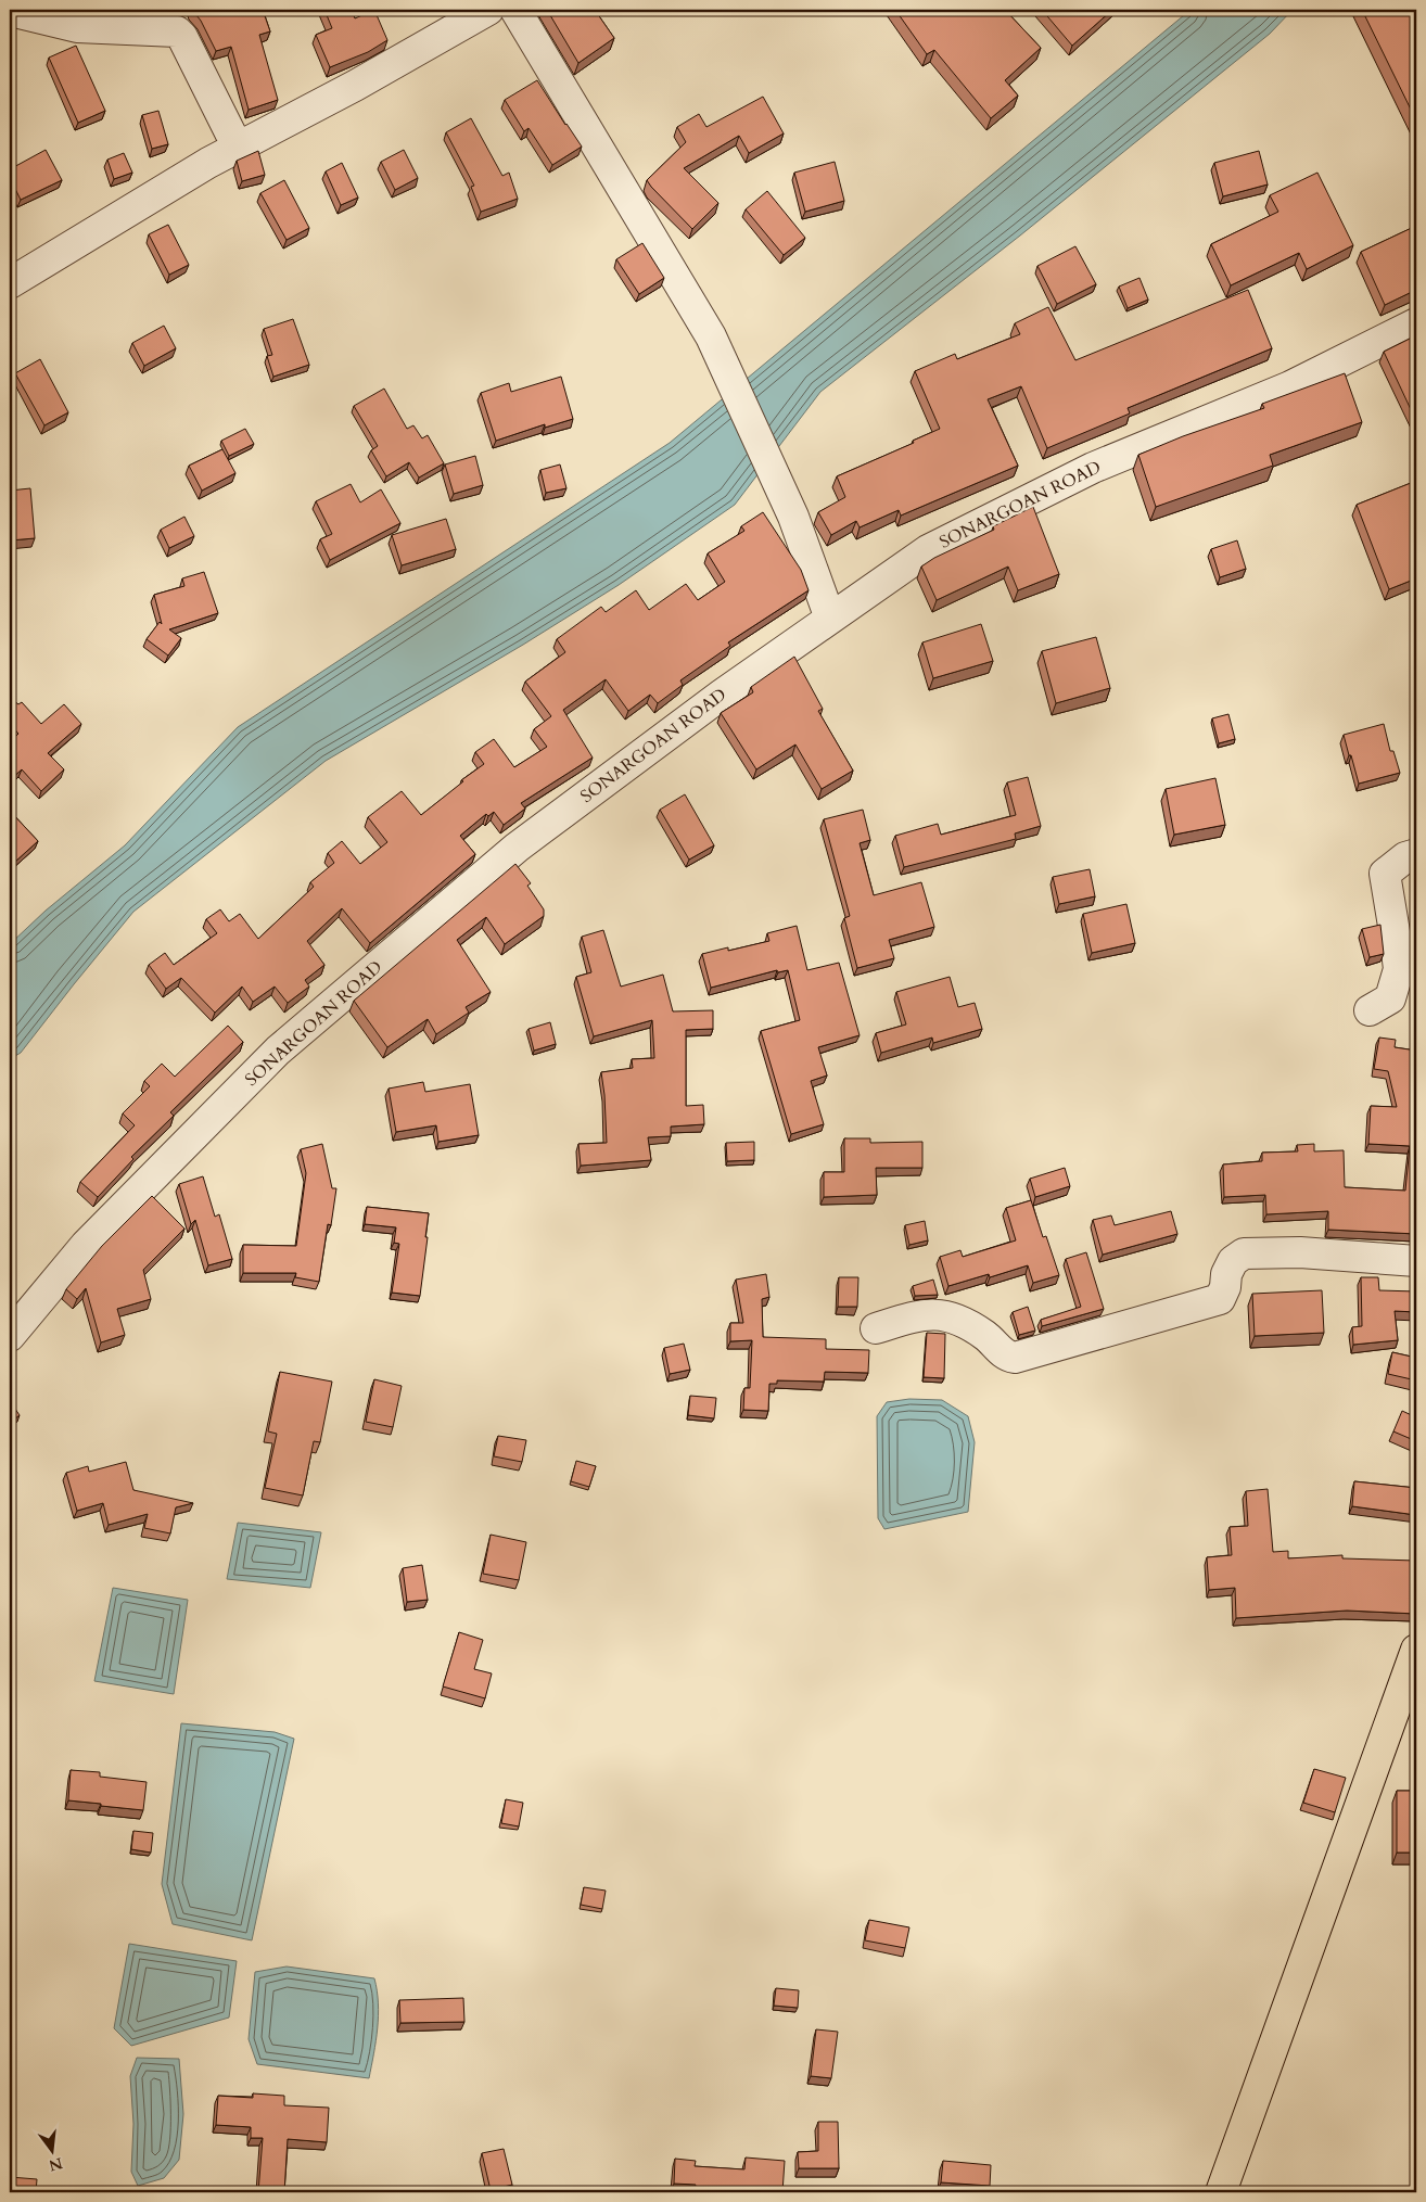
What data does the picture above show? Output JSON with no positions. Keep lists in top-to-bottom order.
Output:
{
  "streets": {
    "street": ["SONARGOAN ROAD"]
  },
  "north": "bottom"
}
